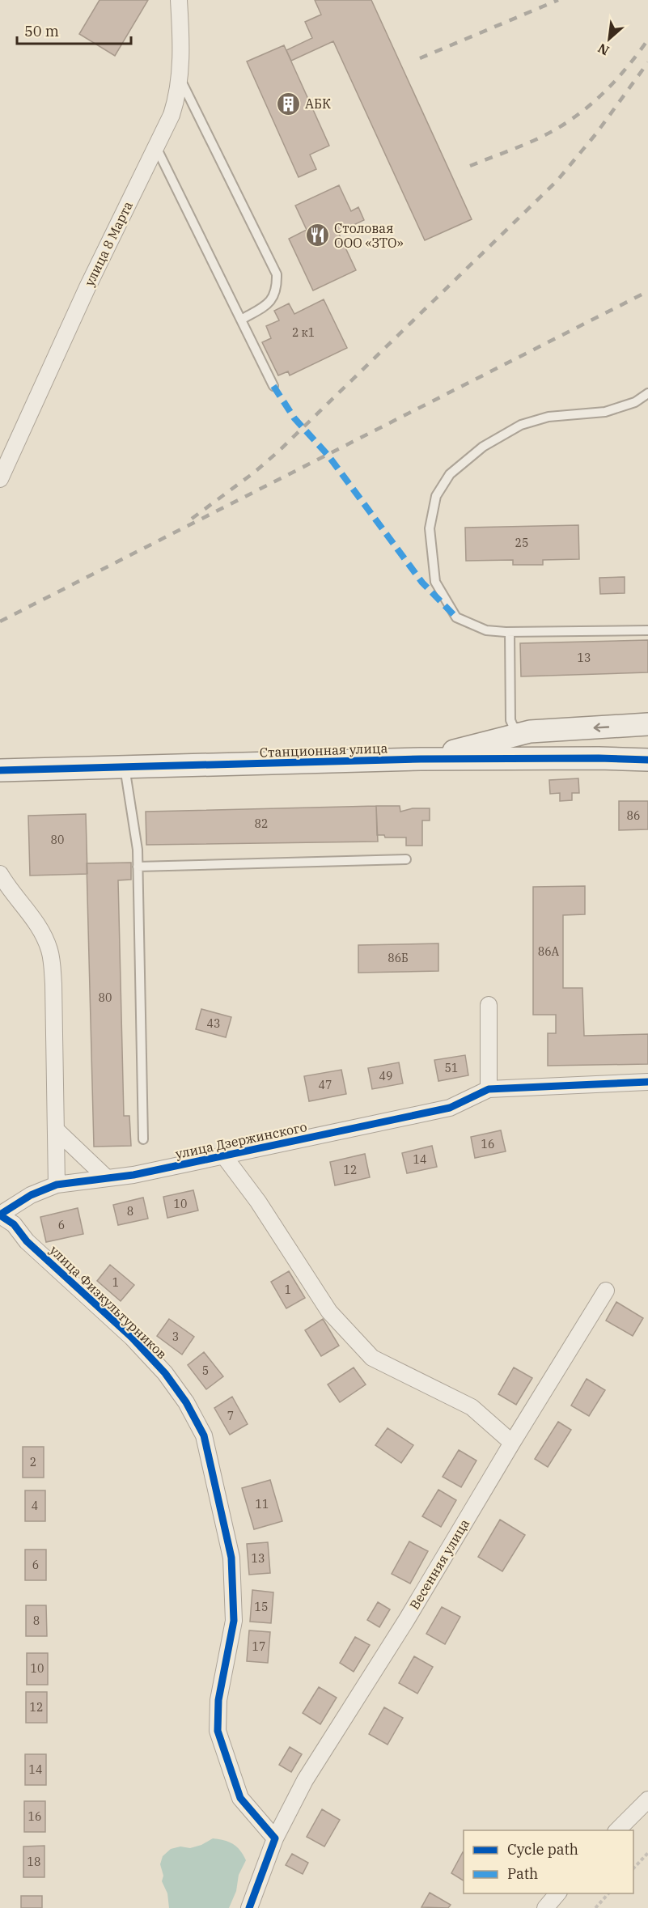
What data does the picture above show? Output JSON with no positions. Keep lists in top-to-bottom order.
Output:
{
  "streets": {
    "street": [
      "улица 8 Марта",
      "Станционная улица",
      "улица Дзержинского",
      "улица Физкультурников",
      "Весенняя улица"
    ]
  },
  "crossings": [
    ["улица Дзержинского", "улица Физкультурников"],
    ["улица Физкультурников", "Весенняя улица"]
  ],
  "places": {
    "building": ["АБК"],
    "restaurant": ["Столовая ООО «ЗТО»"]
  },
  "house_numbers": [
    "2 к1",
    "25",
    "13",
    "86",
    "82",
    "80",
    "86А",
    "86Б",
    "80",
    "43",
    "51",
    "49",
    "47",
    "16",
    "14",
    "12",
    "10",
    "8",
    "6",
    "1",
    "1",
    "3",
    "5",
    "7",
    "2",
    "11",
    "4",
    "13",
    "6",
    "15",
    "8",
    "17",
    "10",
    "12",
    "14",
    "16",
    "18"
  ],
  "legend": ["Cycle path", "Path"],
  "scale_bar": "50 m",
  "north": "bottom left"
}
